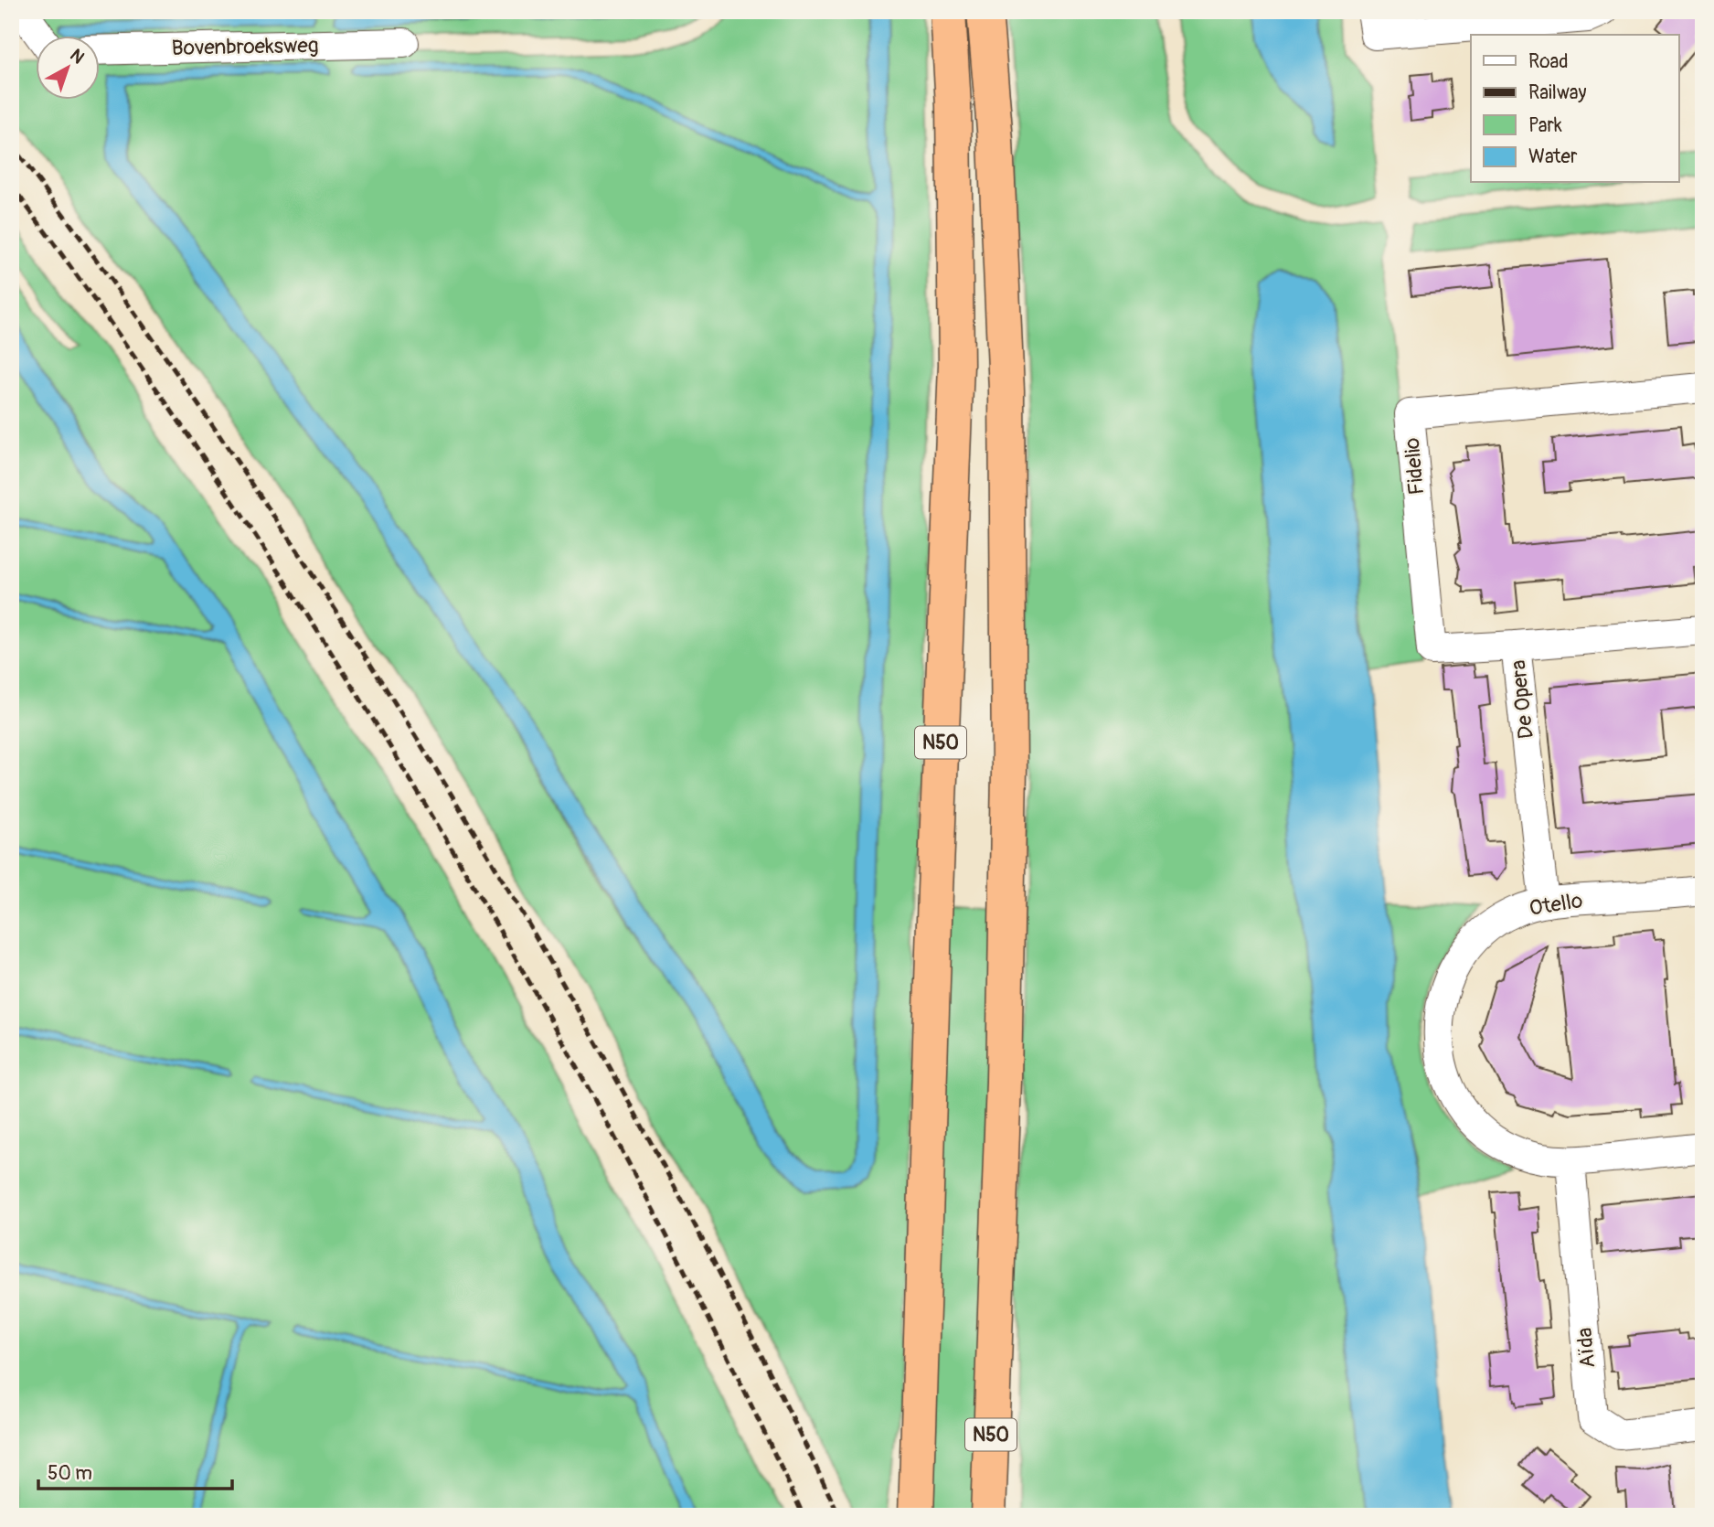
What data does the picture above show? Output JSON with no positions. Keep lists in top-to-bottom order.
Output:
{
  "streets": {
    "highway": ["N50"],
    "street": [
      "Bovenbroeksweg",
      "Fidelio",
      "De Opera",
      "Otello",
      "Aïda"
    ]
  },
  "crossings": [
    ["Fidelio", "De Opera"],
    ["De Opera", "Otello"],
    ["Otello", "Aïda"]
  ],
  "legend": [
    "Road",
    "Railway",
    "Park",
    "Water"
  ],
  "scale_bar": "50 m",
  "north": "top right"
}
